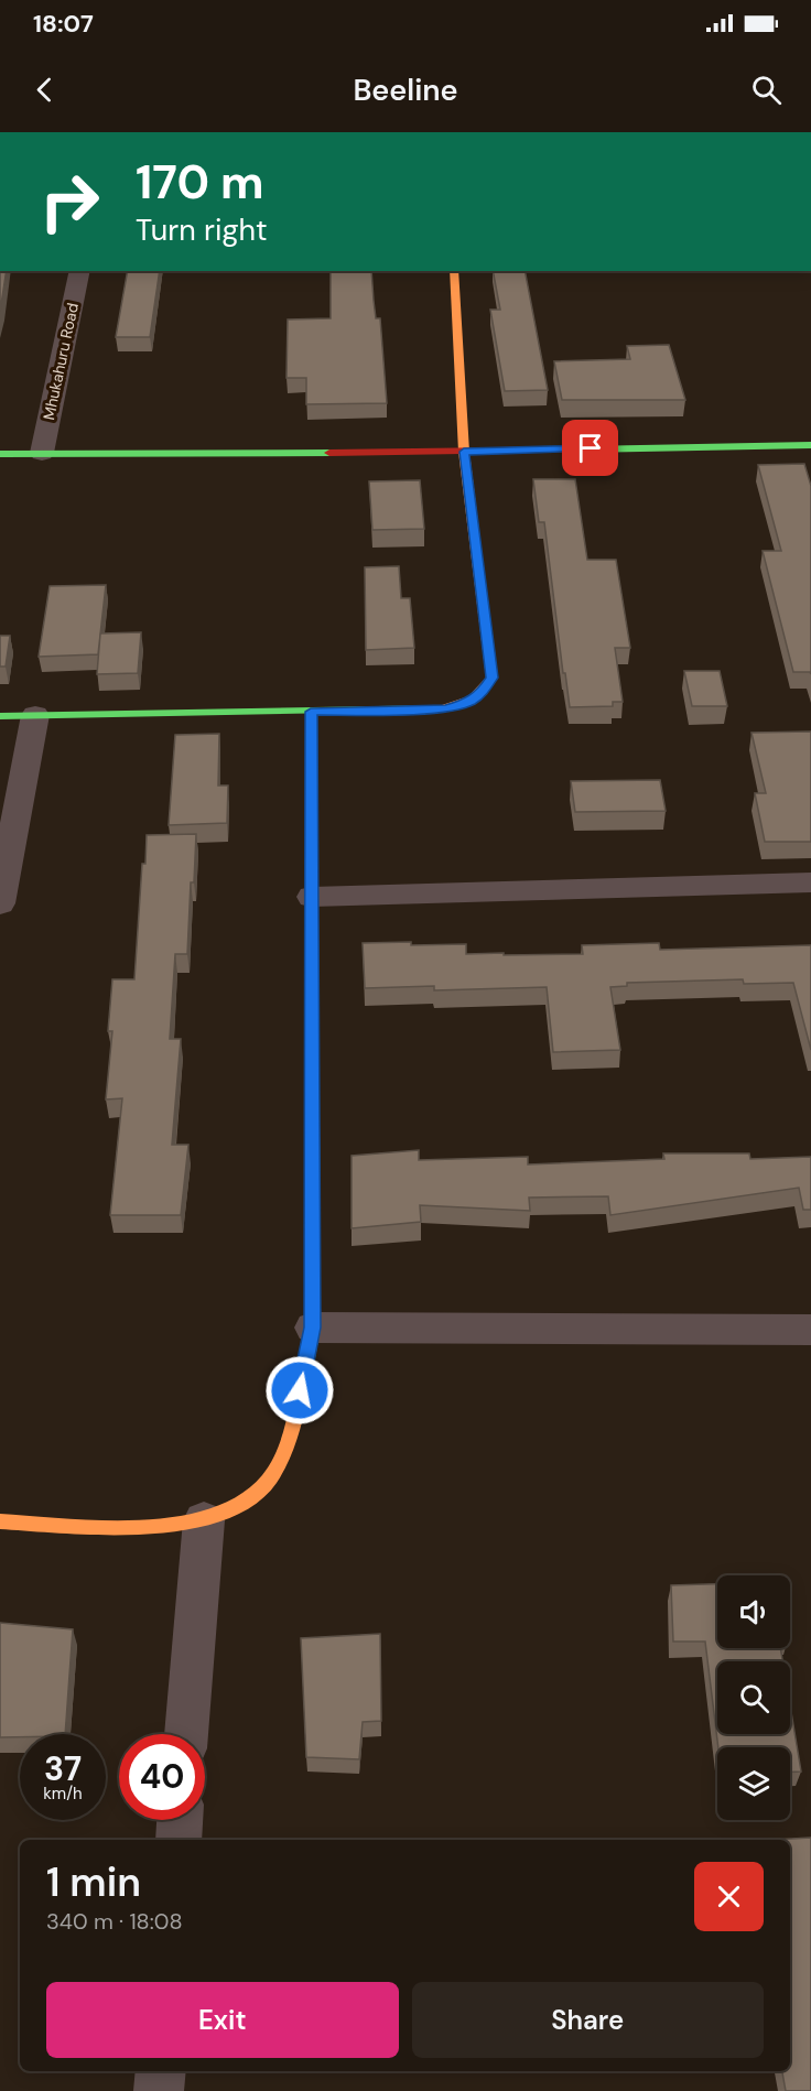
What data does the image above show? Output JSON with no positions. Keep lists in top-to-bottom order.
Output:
{
  "streets": {
    "street": ["Mhukahuru Road"]
  },
  "page": {
    "status": "18:07",
    "header": "Beeline",
    "turn": ["170 m", "Turn right"],
    "speed": "37 km/h",
    "limit": "40",
    "heading": ["1 min", "340 m · 18:08"],
    "buttons": ["Exit", "Share"]
  }
}
